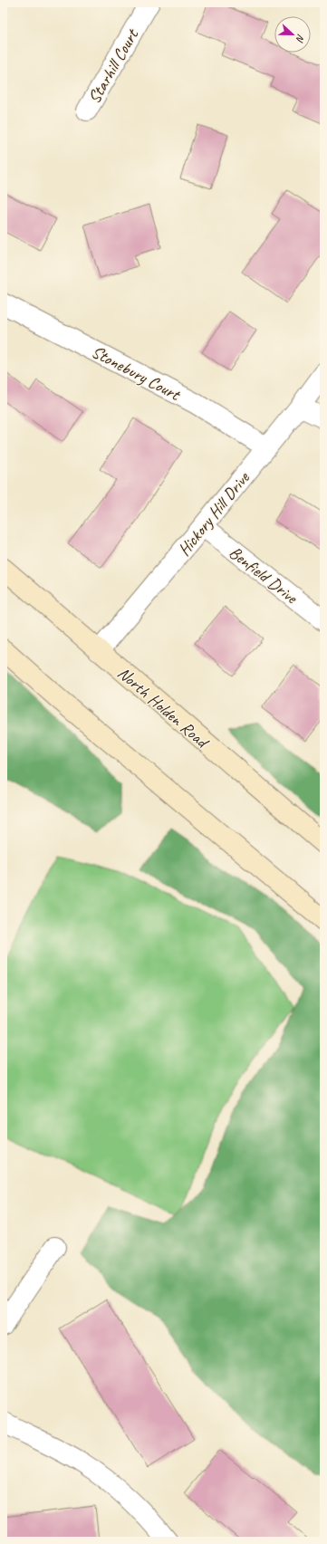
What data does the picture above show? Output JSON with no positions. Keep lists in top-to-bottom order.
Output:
{
  "streets": {
    "main road": ["North Holden Road"],
    "street": [
      "Starhill Court",
      "Stonebury Court",
      "Hickory Hill Drive",
      "Benfield Drive"
    ]
  },
  "crossings": [
    ["Stonebury Court", "Hickory Hill Drive"],
    ["Hickory Hill Drive", "Benfield Drive"],
    ["Hickory Hill Drive", "North Holden Road"]
  ],
  "north": "right"
}
